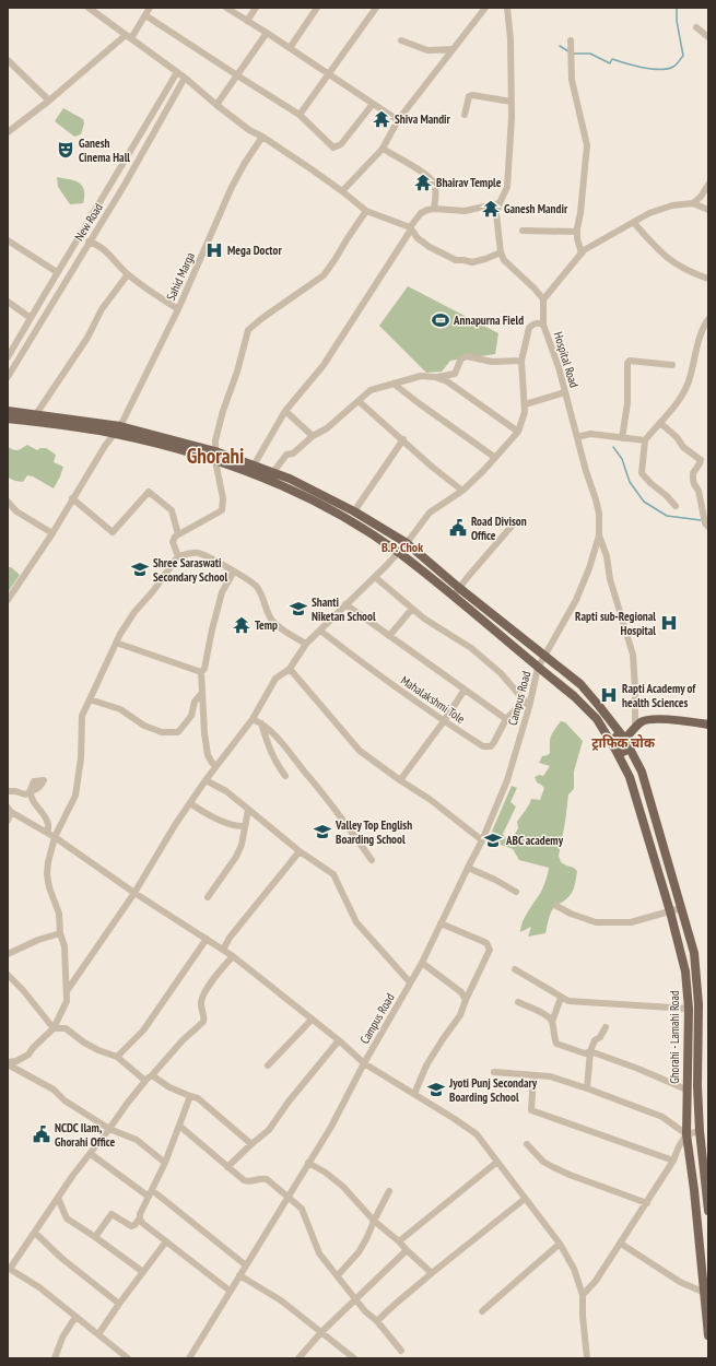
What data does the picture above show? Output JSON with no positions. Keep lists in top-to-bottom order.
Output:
{
  "streets": {
    "main road": ["Ghorahi - Lamahi Road"],
    "street": [
      "New Road",
      "Sahid Marga",
      "Hospital Road",
      "Campus Road",
      "Mahalakshmi Tole"
    ]
  },
  "crossings": [
    ["Hospital Road", "Campus Road"],
    ["Campus Road", "Mahalakshmi Tole"],
    ["Campus Road", "Ghorahi - Lamahi Road"]
  ],
  "districts": ["Ghorahi", "B.P. Chok", "ट्राफिक चोक"],
  "places": {
    "temple": [
      "Shiva Mandir",
      "Bhairav Temple",
      "Ganesh Mandir",
      "Temp"
    ],
    "theatre": ["Ganesh Cinema Hall"],
    "hospital": ["Mega Doctor", "Rapti sub-Regional Hospital", "Rapti Academy of health Sciences"],
    "sports": ["Annapurna Field"],
    "public building": ["Road Divison Office", "NCDC Ilam, Ghorahi Office"],
    "school or university": [
      "Shree Saraswati Secondary School",
      "Shanti Niketan School",
      "Valley Top English Boarding School",
      "ABC academy",
      "Jyoti Punj Secondary Boarding School"
    ]
  }
}
